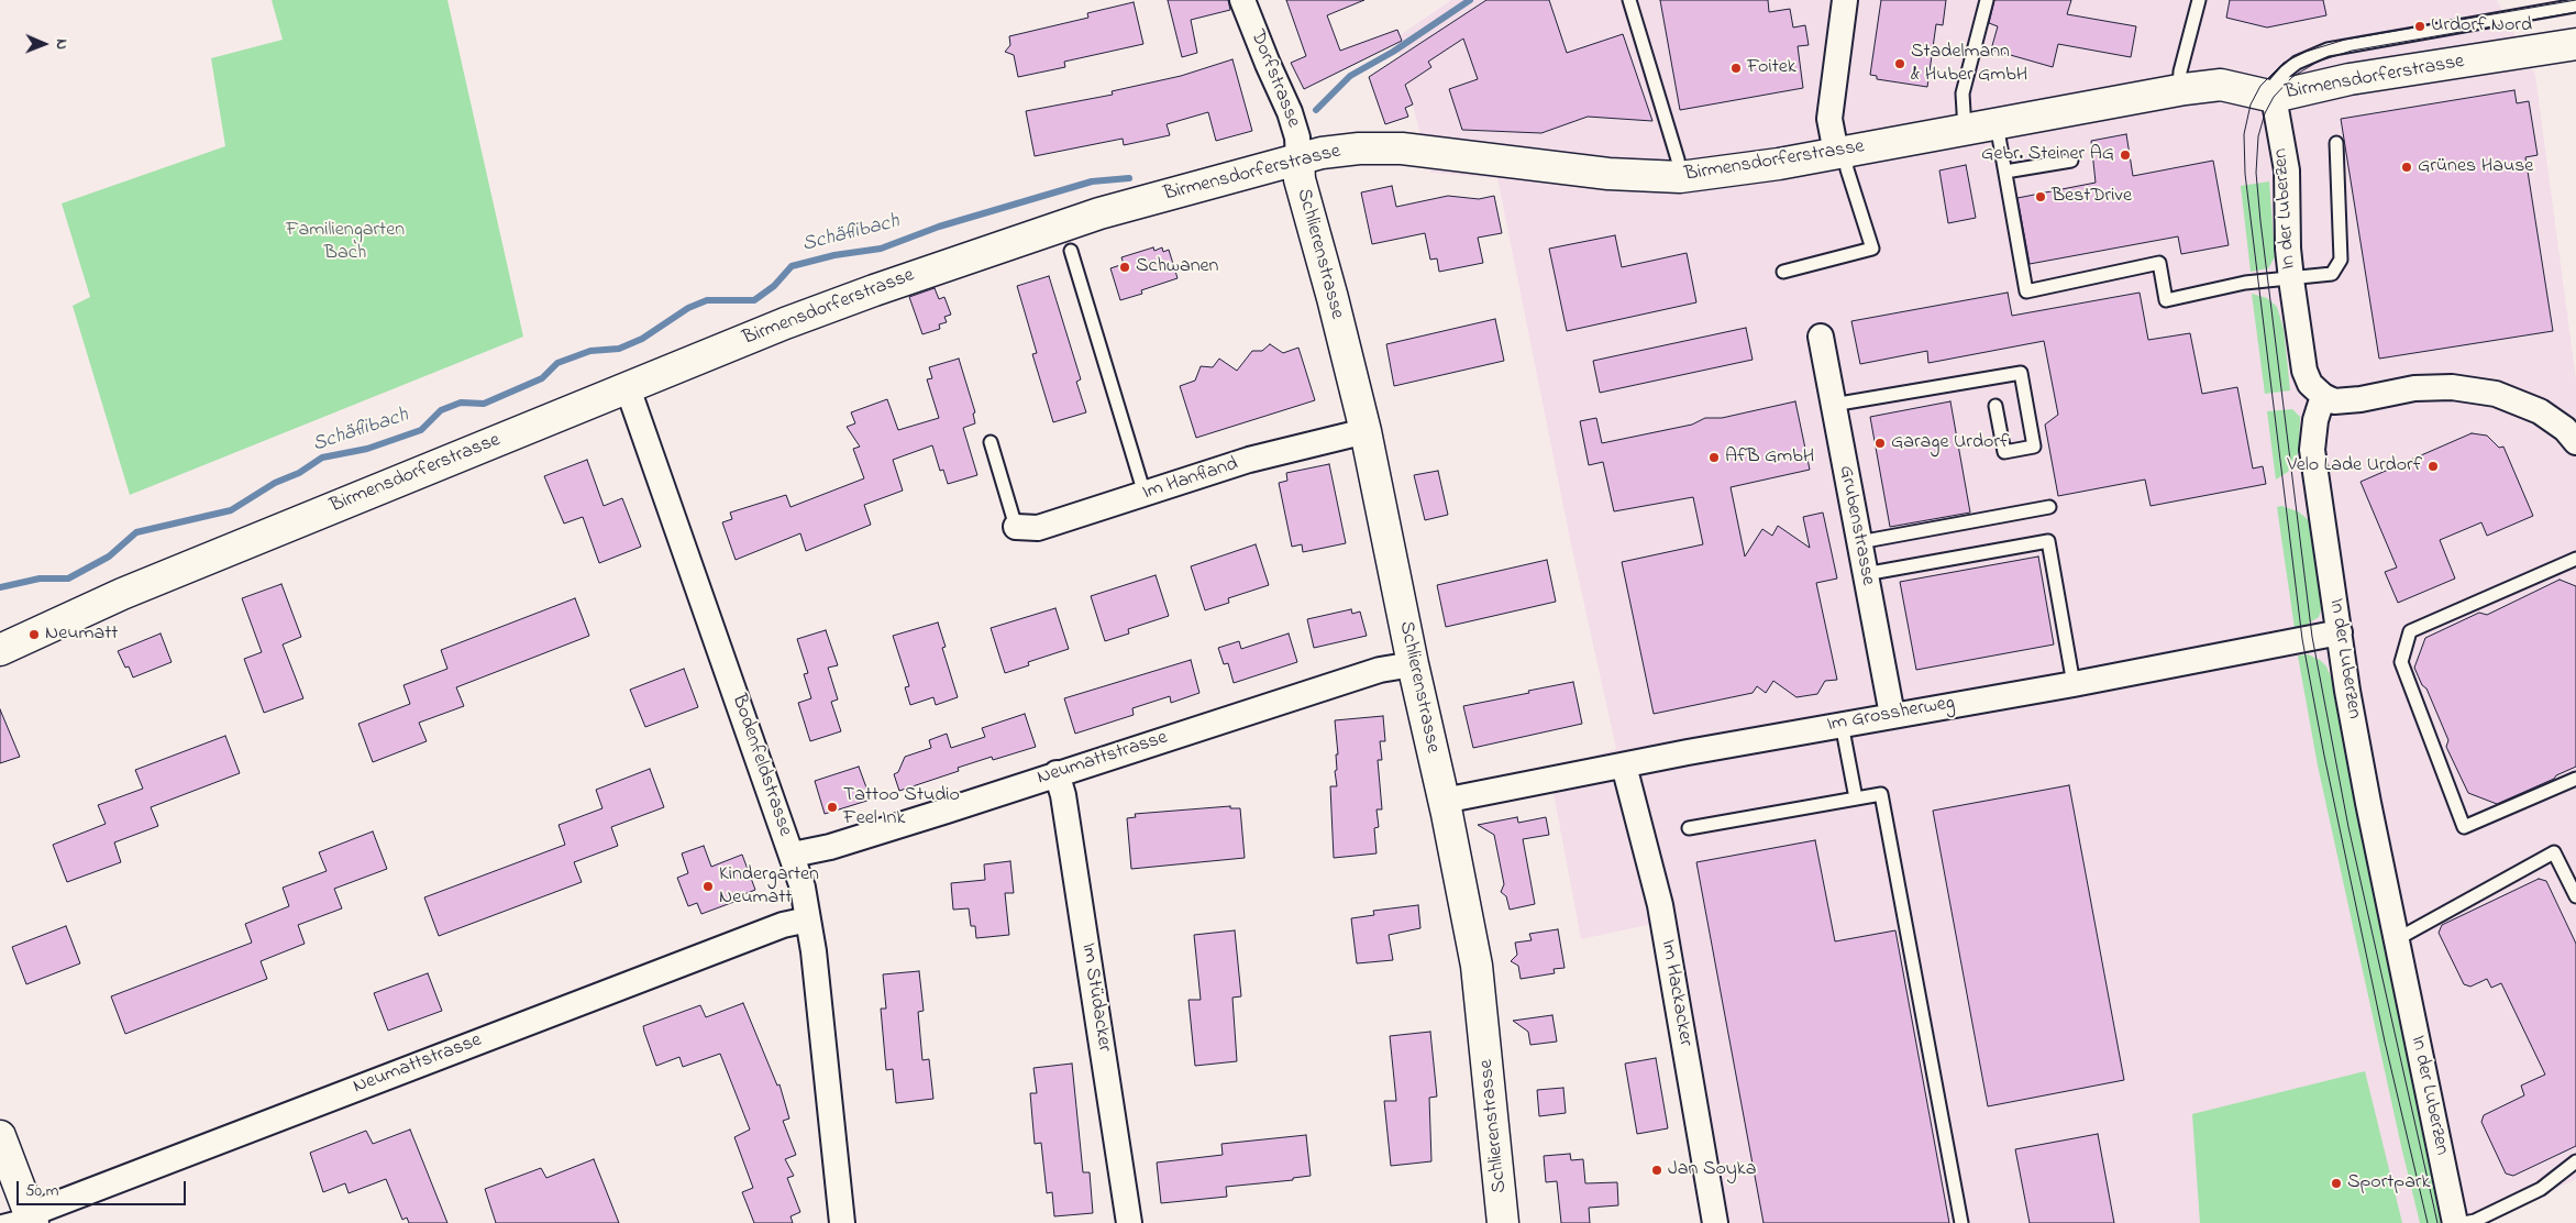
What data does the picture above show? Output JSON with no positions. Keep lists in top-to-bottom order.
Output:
{
  "streets": {
    "main road": ["Birmensdorferstrasse", "Schlierenstrasse"],
    "street": [
      "Dorfstrasse",
      "In der Luberzen",
      "Im Hanfland",
      "Grubenstrasse",
      "Im Grossherweg",
      "Neumattstrasse",
      "Bodenfeldstrasse",
      "Im Hackacker",
      "Im Stüdacker"
    ]
  },
  "crossings": [
    ["Birmensdorferstrasse", "Dorfstrasse"],
    ["Birmensdorferstrasse", "In der Luberzen"],
    ["Birmensdorferstrasse", "Schlierenstrasse"],
    ["Birmensdorferstrasse", "Bodenfeldstrasse"],
    ["Dorfstrasse", "Schlierenstrasse"],
    ["In der Luberzen", "Im Grossherweg"],
    ["Schlierenstrasse", "Im Hanfland"],
    ["Schlierenstrasse", "Im Grossherweg"],
    ["Schlierenstrasse", "Neumattstrasse"],
    ["Grubenstrasse", "Im Grossherweg"],
    ["Im Grossherweg", "Im Hackacker"],
    ["Neumattstrasse", "Bodenfeldstrasse"],
    ["Neumattstrasse", "Im Stüdacker"]
  ],
  "water": ["Schäflibach"],
  "parks": ["Familiengarten Bach"],
  "places": [
    "Urdorf Nord",
    "Stadelmann & Huber GmbH",
    "Foitek",
    "Gebr. Steiner AG",
    "Grünes Hause",
    "BestDrive",
    "Schwanen",
    "Garage Urdorf",
    "AfB GmbH",
    "Velo Lade Urdorf",
    "Neumatt",
    "Tattoo Studio Feel Ink",
    "Kindergarten Neumatt",
    "Jan Soyka",
    "Sportpark"
  ],
  "scale_bar": "50 m",
  "north": "right"
}
